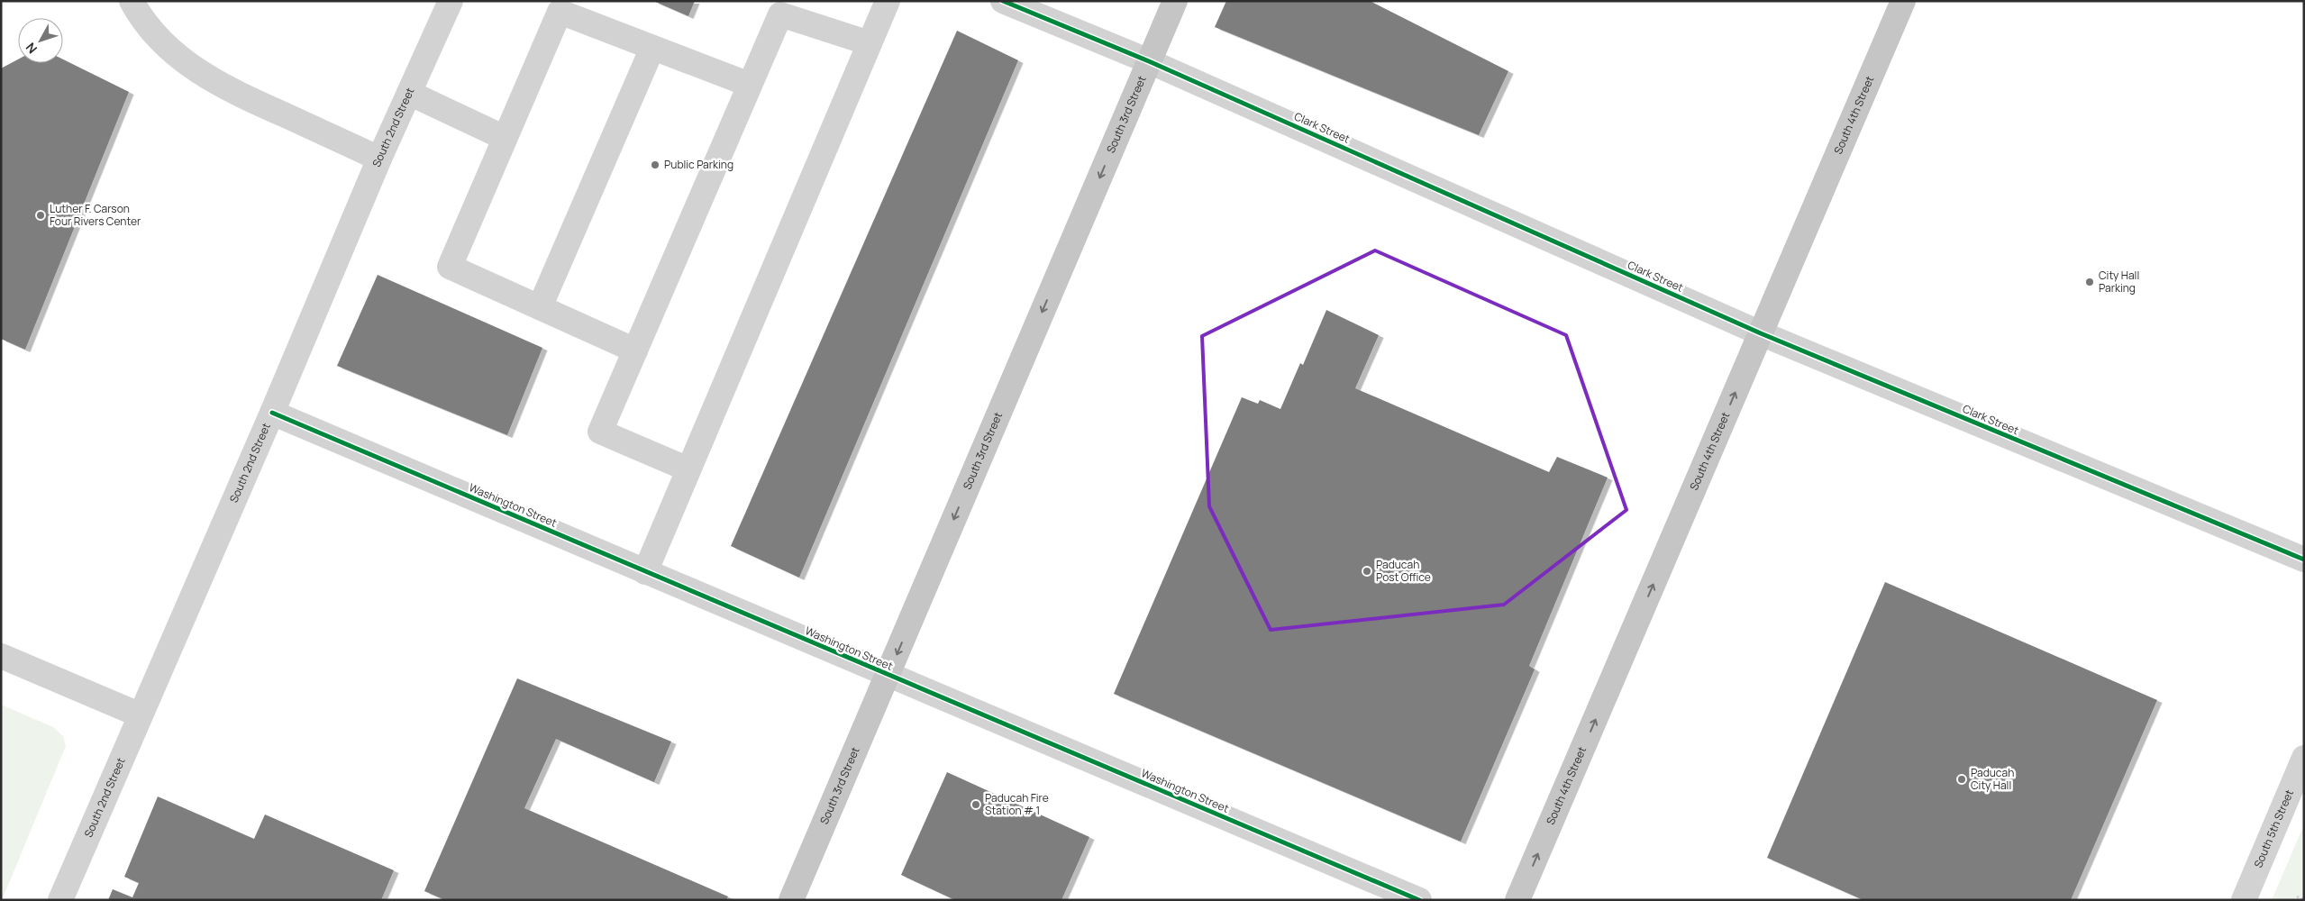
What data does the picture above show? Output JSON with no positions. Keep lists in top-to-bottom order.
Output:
{
  "streets": {
    "main road": ["South 3rd Street", "South 4th Street"],
    "street": [
      "South 2nd Street",
      "Clark Street",
      "Washington Street",
      "South 5th Street"
    ]
  },
  "crossings": [
    ["South 3rd Street", "Clark Street"],
    ["South 3rd Street", "Washington Street"],
    ["South 4th Street", "Clark Street"],
    ["South 2nd Street", "Washington Street"]
  ],
  "one_way": ["South 3rd Street", "South 4th Street"],
  "places": [
    "Public Parking",
    "Luther F. Carson Four Rivers Center",
    "City Hall Parking",
    "Paducah Post Office",
    "Paducah City Hall",
    "Paducah Fire Station # 1"
  ],
  "north": "bottom left"
}
